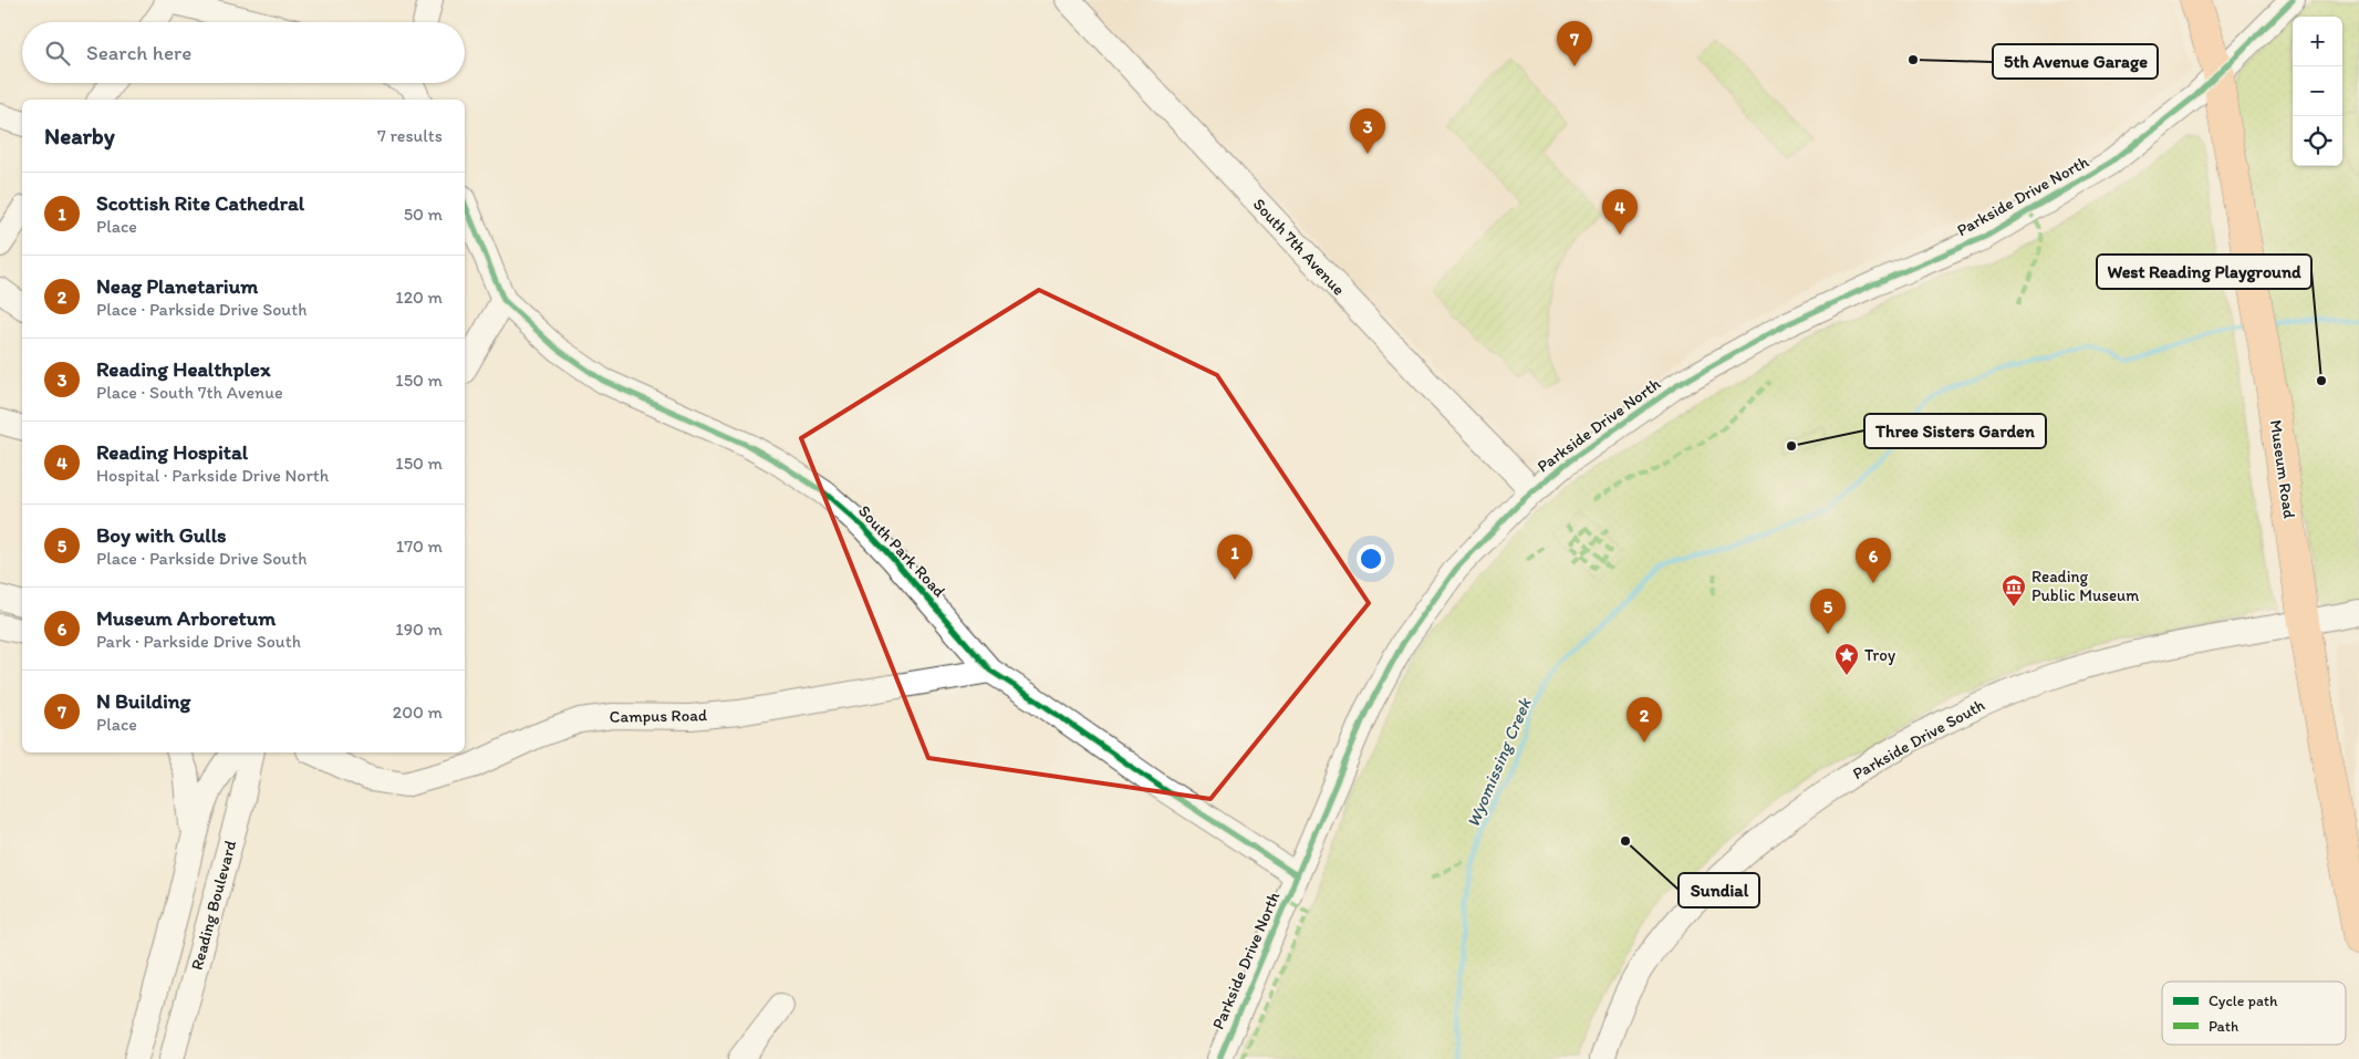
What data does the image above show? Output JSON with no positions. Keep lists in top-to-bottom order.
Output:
{
  "streets": {
    "main road": ["Museum Road"],
    "street": [
      "Parkside Drive North",
      "South 7th Avenue",
      "South Park Road",
      "Campus Road",
      "Parkside Drive South",
      "Reading Boulevard"
    ]
  },
  "crossings": [
    ["Parkside Drive North", "South 7th Avenue"],
    ["Parkside Drive North", "Museum Road"],
    ["Parkside Drive North", "South Park Road"],
    ["Museum Road", "Parkside Drive South"],
    ["South Park Road", "Campus Road"]
  ],
  "water": ["Wyomissing Creek"],
  "places": {
    "other": [
      "5th Avenue Garage",
      "West Reading Playground",
      "Three Sisters Garden",
      "Sundial"
    ],
    "museum": ["Reading Public Museum"],
    "place": ["Troy"]
  },
  "legend": ["Cycle path", "Path"],
  "page": {
    "map_buttons": ["+", "−"],
    "pins": [
      "7",
      "3",
      "4",
      "1",
      "6",
      "5",
      "2"
    ],
    "search": "Search here",
    "heading": ["Nearby", "7 results"],
    "list": [
      {
        "mark": "1",
        "name": "Scottish Rite Cathedral",
        "note": "Place",
        "value": "50 m"
      },
      {
        "mark": "2",
        "name": "Neag Planetarium",
        "note": "Place · Parkside Drive South",
        "value": "120 m"
      },
      {
        "mark": "3",
        "name": "Reading Healthplex",
        "note": "Place · South 7th Avenue",
        "value": "150 m"
      },
      {
        "mark": "4",
        "name": "Reading Hospital",
        "note": "Hospital · Parkside Drive North",
        "value": "150 m"
      },
      {
        "mark": "5",
        "name": "Boy with Gulls",
        "note": "Place · Parkside Drive South",
        "value": "170 m"
      },
      {
        "mark": "6",
        "name": "Museum Arboretum",
        "note": "Park · Parkside Drive South",
        "value": "190 m"
      },
      {
        "mark": "7",
        "name": "N Building",
        "note": "Place",
        "value": "200 m"
      }
    ]
  }
}
